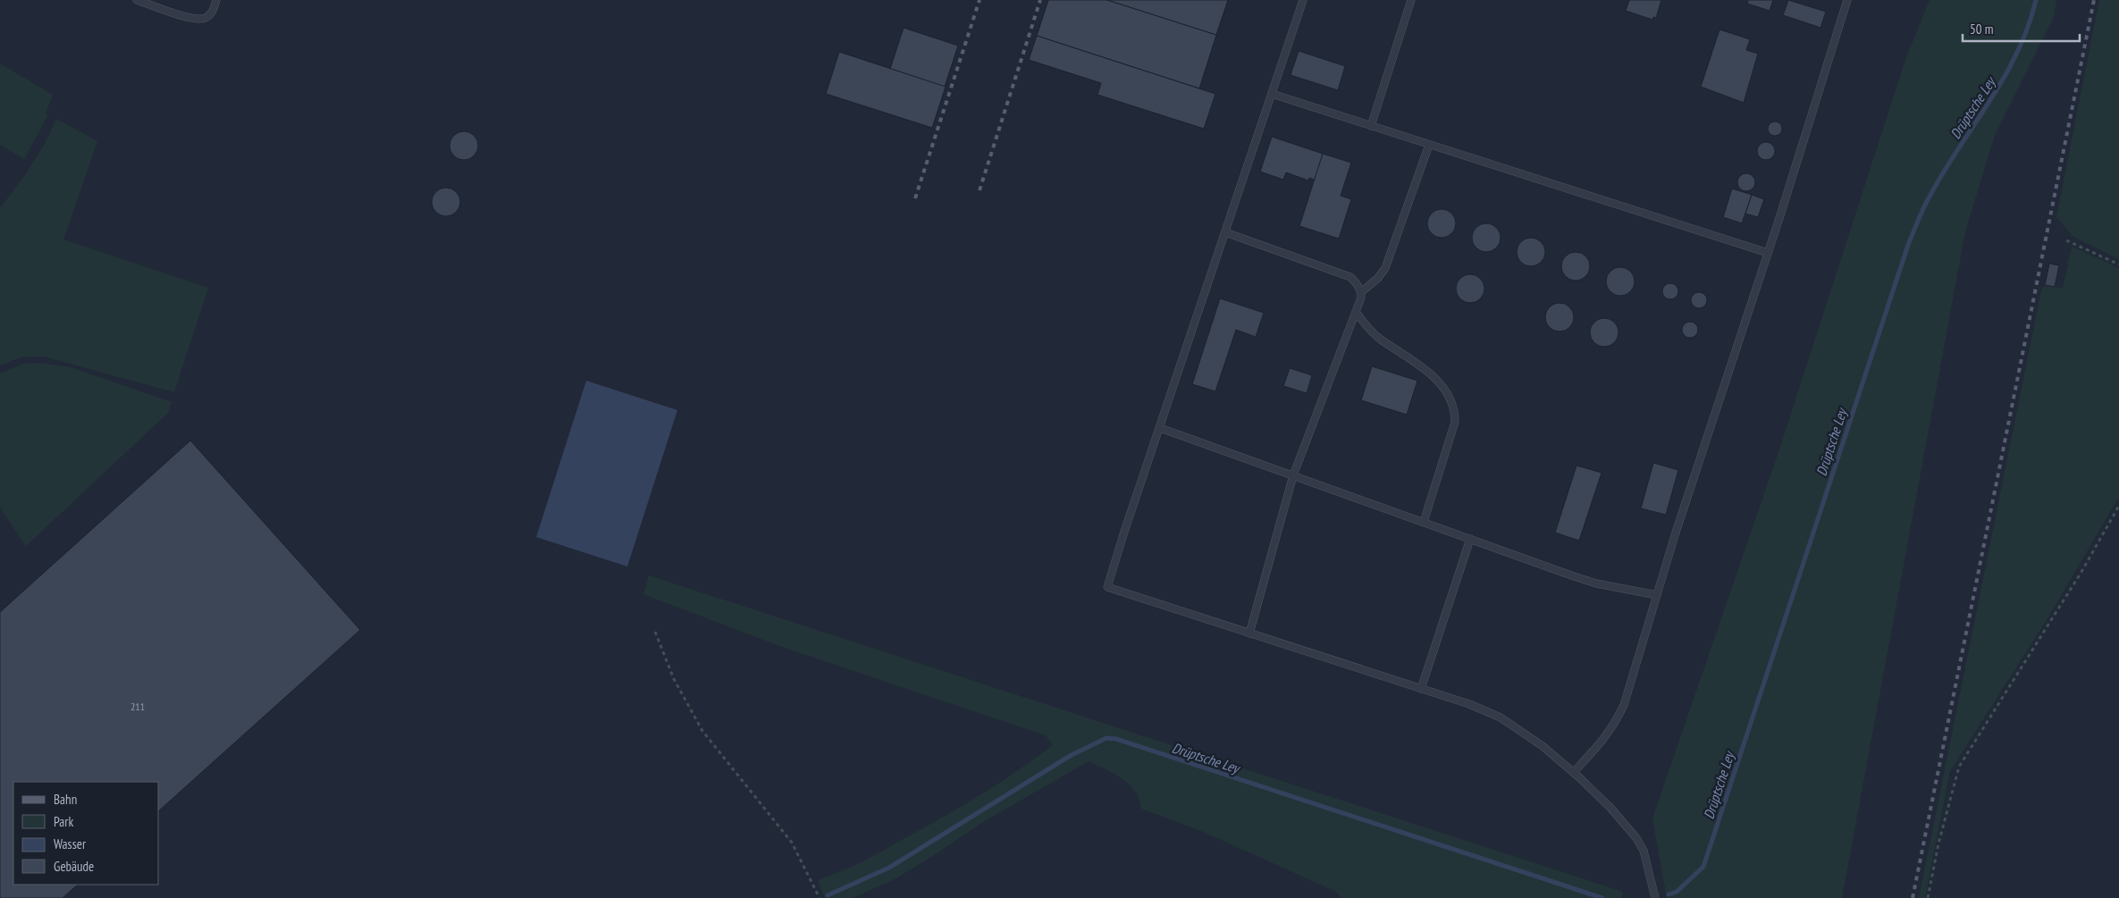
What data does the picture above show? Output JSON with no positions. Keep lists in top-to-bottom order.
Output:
{
  "water": ["Drüptsche Ley"],
  "house_numbers": ["211"],
  "legend": [
    "Bahn",
    "Park",
    "Wasser",
    "Gebäude"
  ],
  "scale_bar": "50 m"
}
